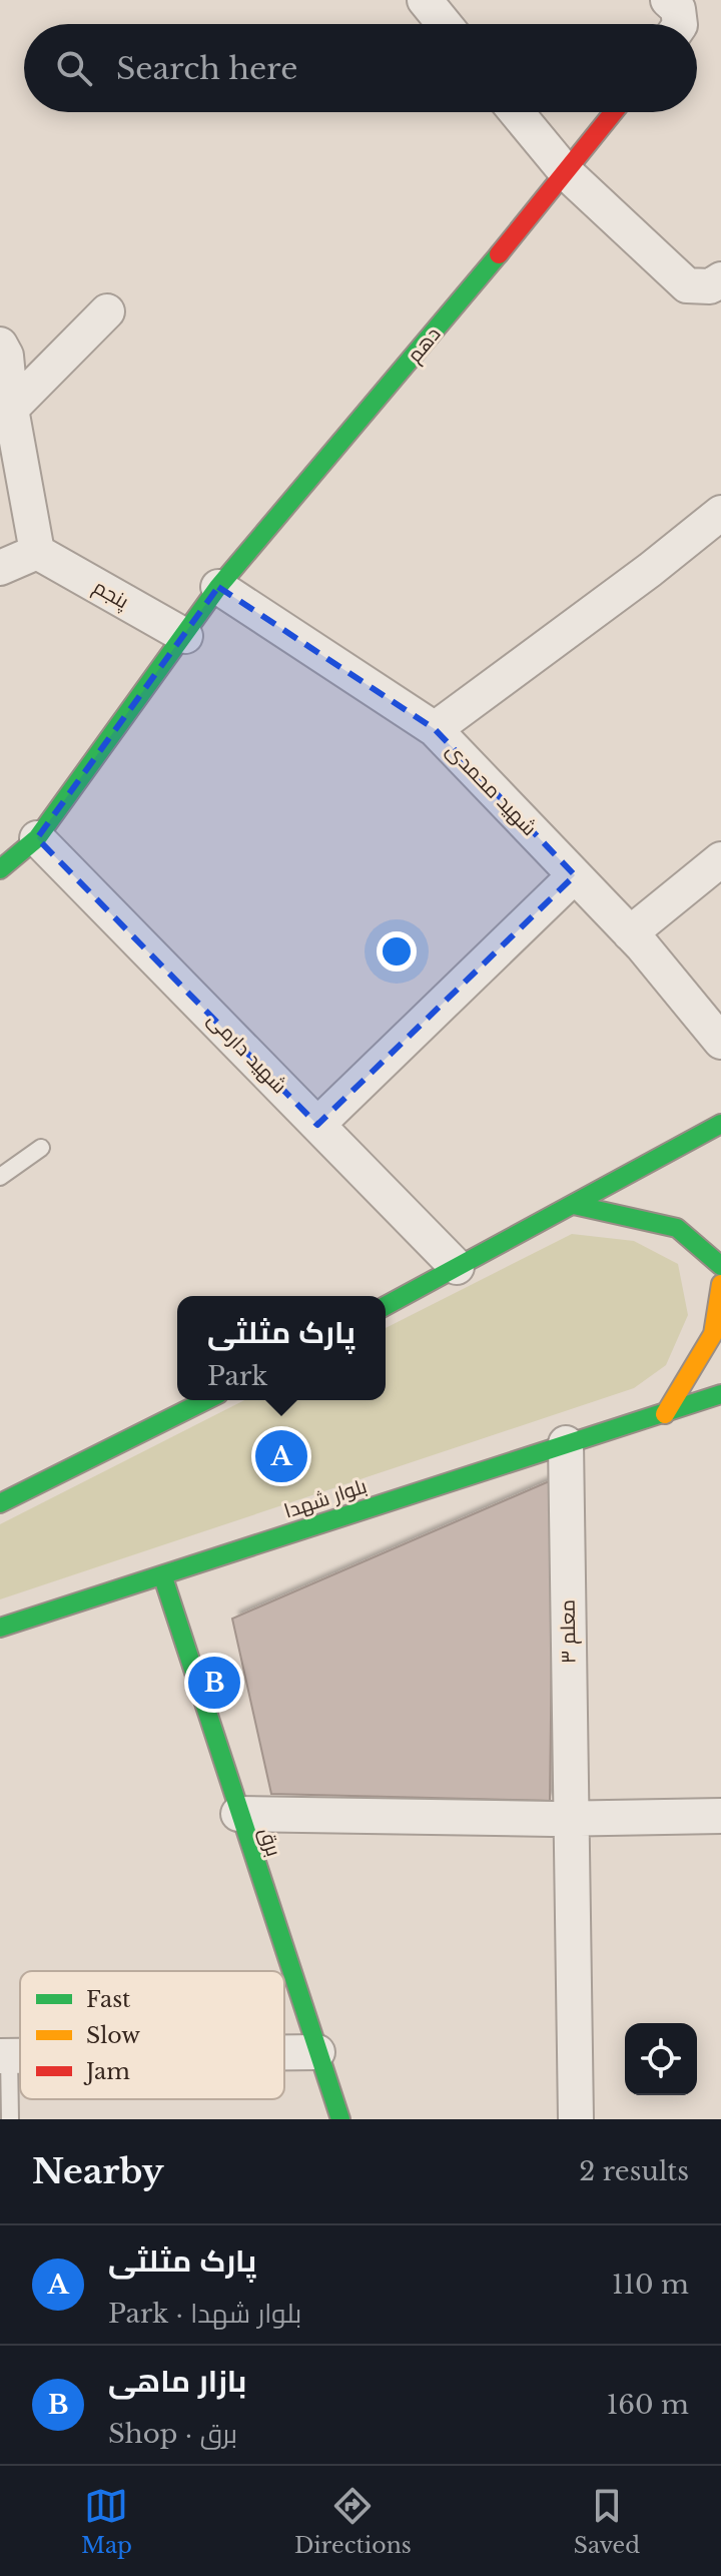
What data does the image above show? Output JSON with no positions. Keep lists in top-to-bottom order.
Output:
{
  "streets": {
    "main road": ["دهم", "بلوار شهدا", "برق"],
    "street": [
      "پنجم",
      "شهید محمدی",
      "شهید دارمی",
      "معلم ۳"
    ]
  },
  "crossings": [
    ["دهم", "پنجم"],
    ["دهم", "شهید محمدی"],
    ["دهم", "شهید دارمی"],
    ["بلوار شهدا", "معلم ۳"],
    ["بلوار شهدا", "برق"]
  ],
  "legend": ["Fast", "Slow", "Jam"],
  "page": {
    "search": "Search here",
    "popup": ["پارک مثلثی", "Park"],
    "pins": ["A", "B"],
    "heading": ["Nearby", "2 results"],
    "list": [
      {
        "mark": "A",
        "name": "پارک مثلثی",
        "note": "Park · بلوار شهدا",
        "value": "110 m"
      },
      {
        "mark": "B",
        "name": "بازار ماهی",
        "note": "Shop · برق",
        "value": "160 m"
      }
    ],
    "nav": ["Map", "Directions", "Saved"]
  }
}
